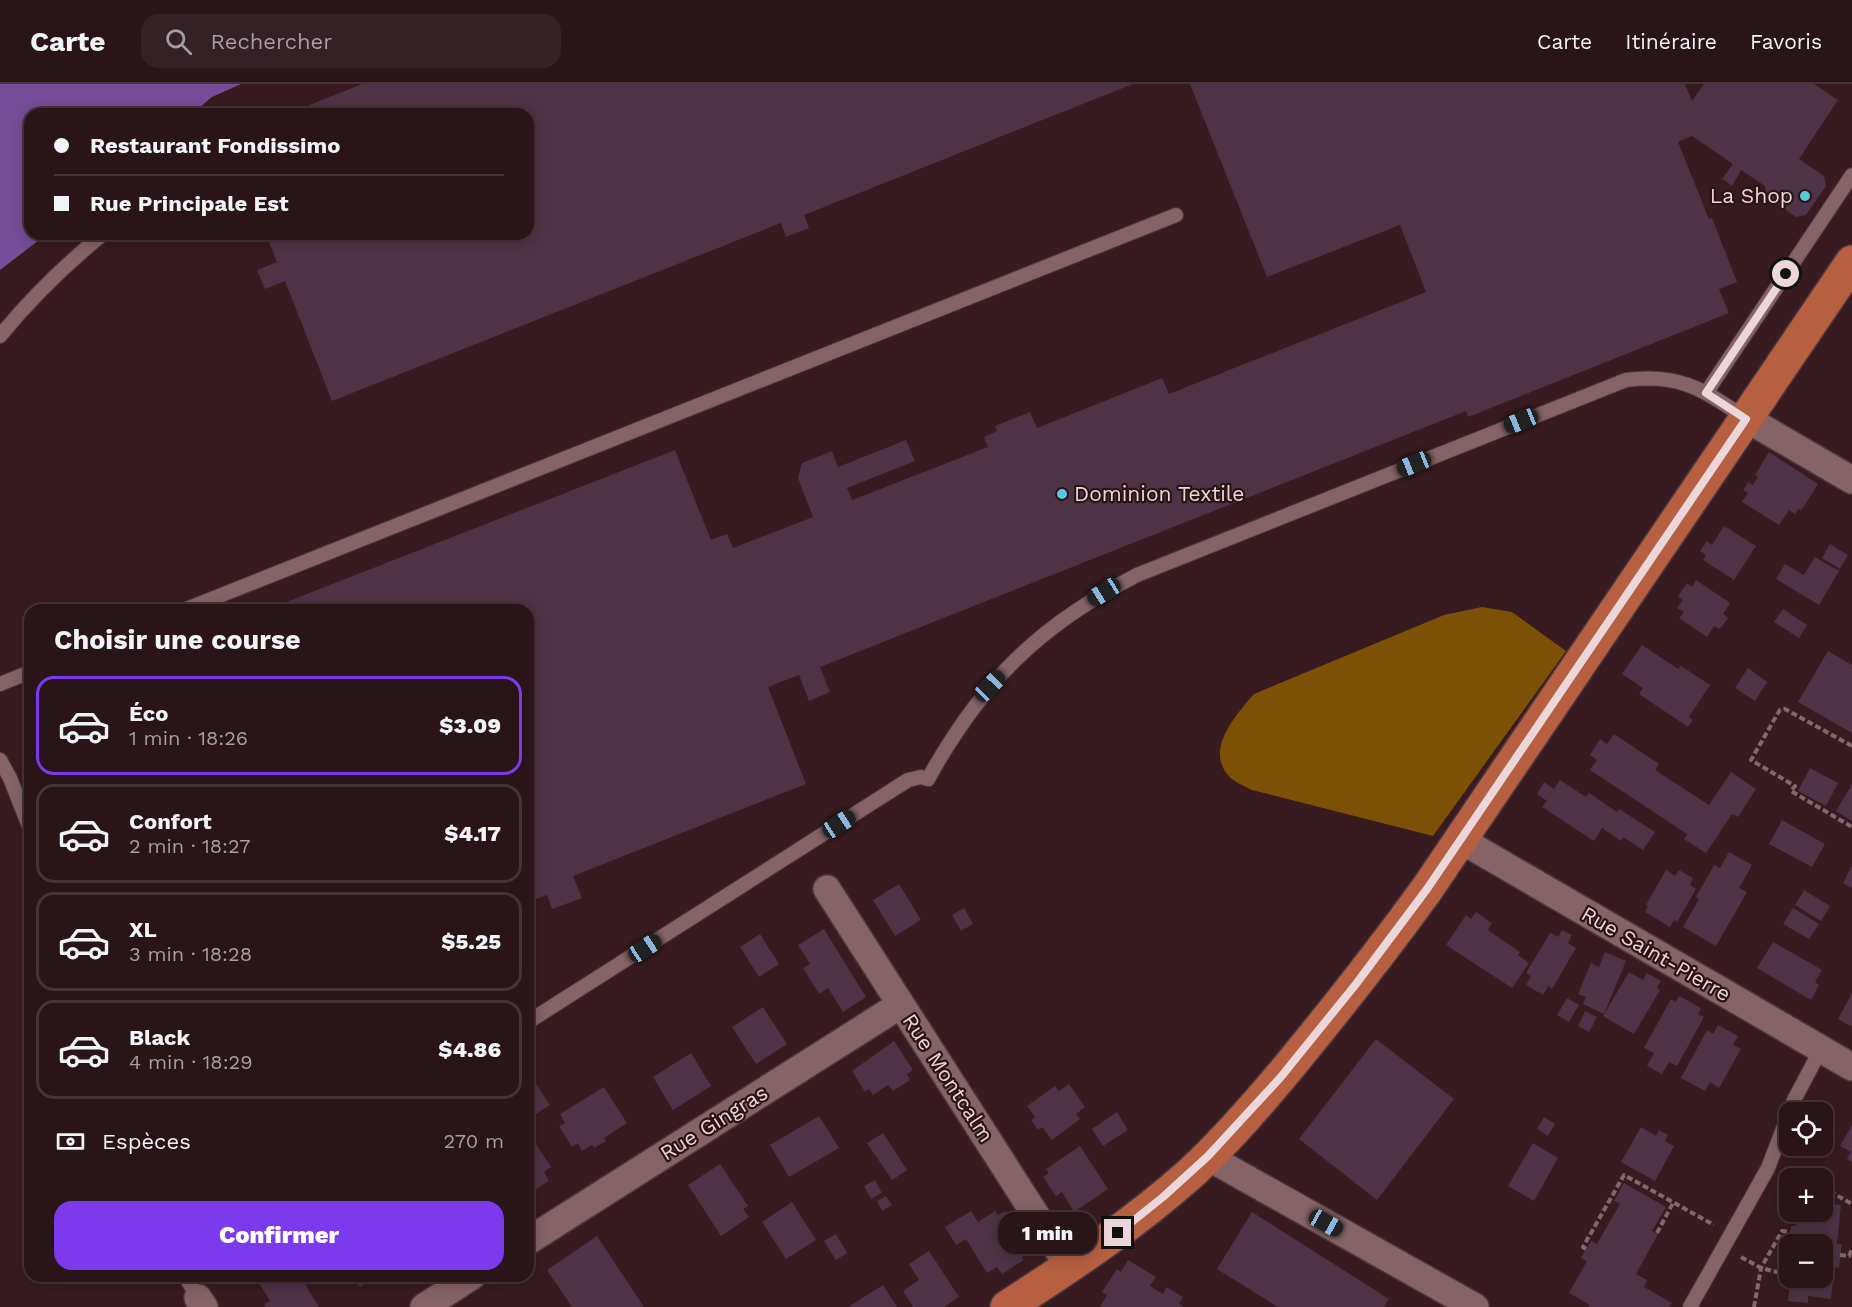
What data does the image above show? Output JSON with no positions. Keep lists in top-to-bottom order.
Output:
{
  "streets": {
    "street": ["Rue Saint-Pierre", "Rue Montcalm", "Rue Gingras"]
  },
  "crossings": [
    ["Rue Montcalm", "Rue Gingras"]
  ],
  "places": ["La Shop", "Dominion Textile"],
  "page": {
    "header": "Carte",
    "search": "Rechercher",
    "nav": ["Carte", "Itinéraire", "Favoris"],
    "banner": ["Restaurant Fondissimo", "Rue Principale Est"],
    "heading": "Choisir une course",
    "list": [
      {
        "name": "Éco",
        "note": "1 min · 18:26",
        "value": "$3.09"
      },
      {
        "name": "Confort",
        "note": "2 min · 18:27",
        "value": "$4.17"
      },
      {
        "name": "XL",
        "note": "3 min · 18:28",
        "value": "$5.25"
      },
      {
        "name": "Black",
        "note": "4 min · 18:29",
        "value": "$4.86"
      }
    ],
    "map_buttons": ["+", "−"],
    "pay": ["Espèces", "270 m"],
    "buttons": "Confirmer",
    "bubble": "1 min"
  }
}
